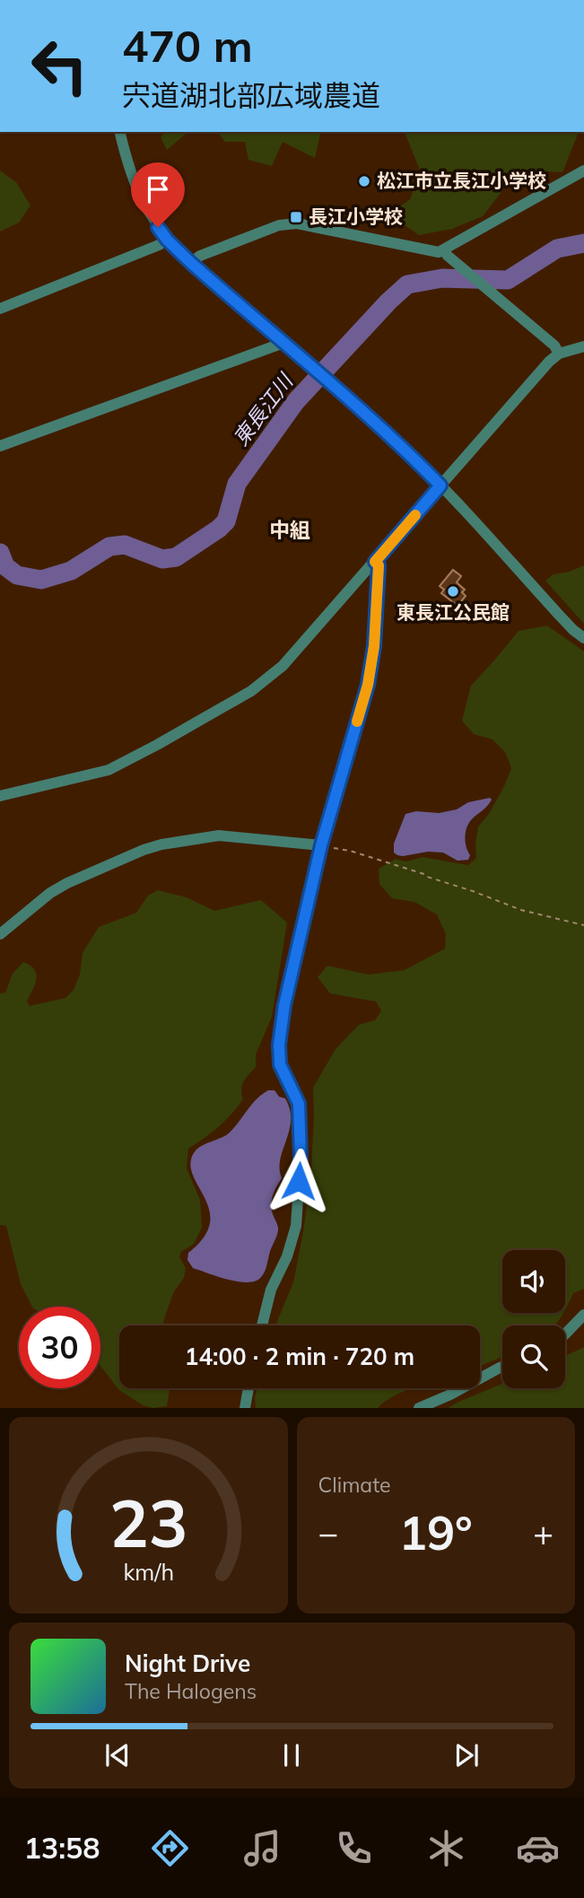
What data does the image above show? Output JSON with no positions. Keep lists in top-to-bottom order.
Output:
{
  "districts": ["中組"],
  "water": ["東長江川"],
  "places": {
    "other": ["松江市立長江小学校", "東長江公民館"],
    "transit": ["長江小学校"]
  },
  "page": {
    "turn": ["470 m", "宍道湖北部広域農道"],
    "limit": "30",
    "trip": "14:00 · 2 min · 720 m",
    "tile": "Climate",
    "heat": ["−", "19°", "+"],
    "song": ["Night Drive", "The Halogens"],
    "tabs": "13:58",
    "gauge": ["23", "km/h"]
  }
}
